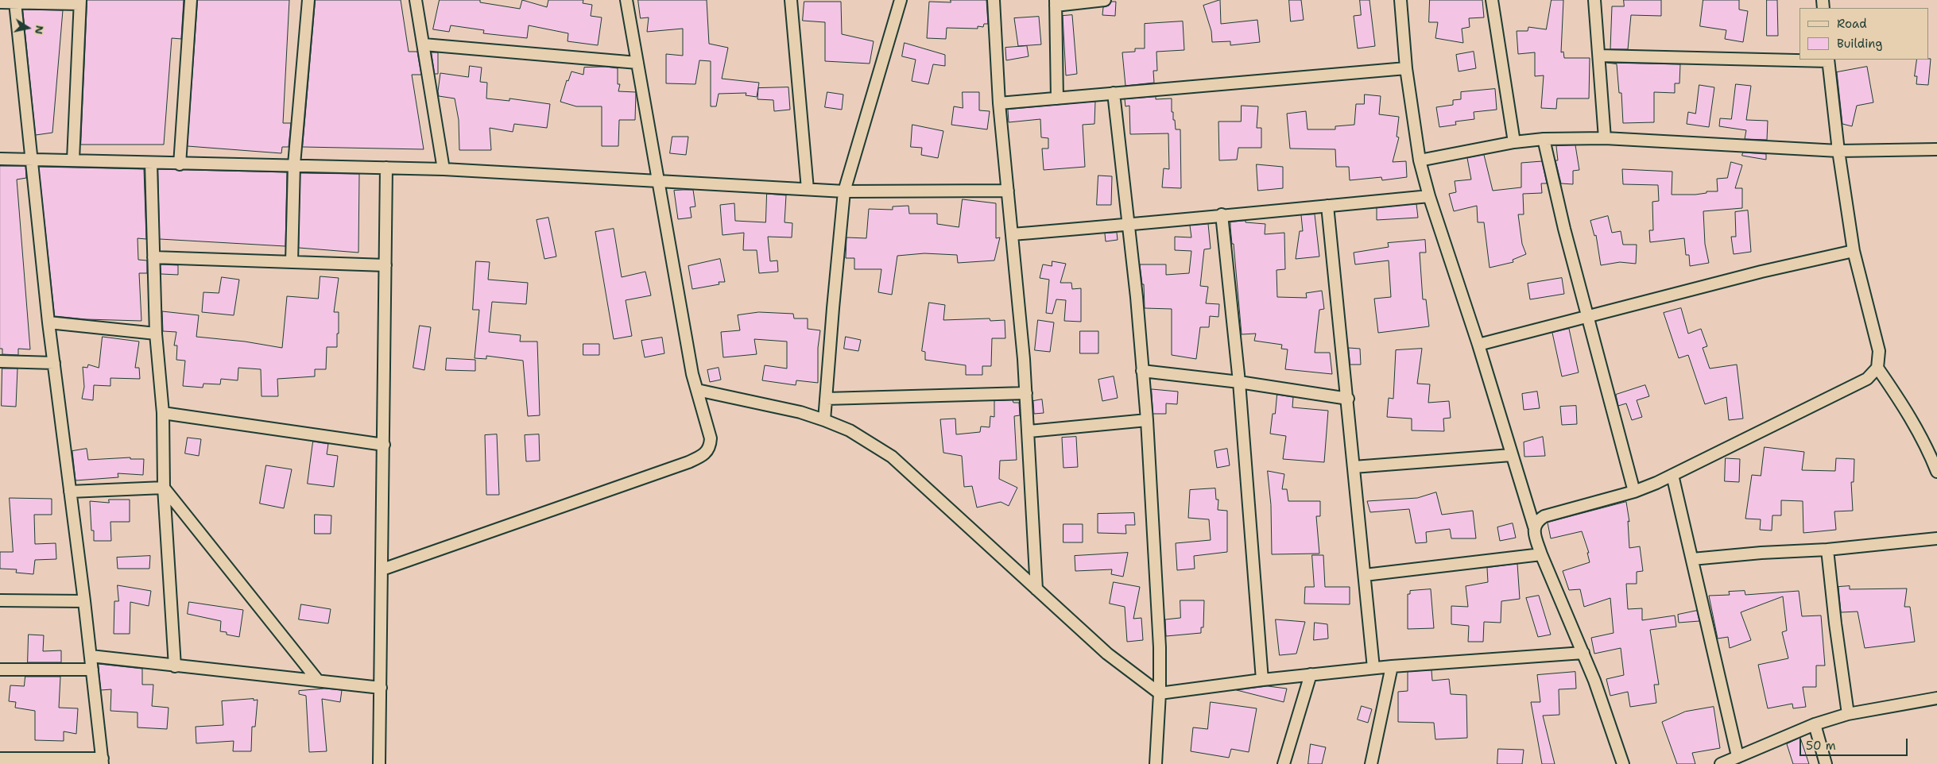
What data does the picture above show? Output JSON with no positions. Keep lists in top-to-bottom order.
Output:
{
  "legend": ["Road", "Building"],
  "scale_bar": "50 m",
  "north": "right"
}
